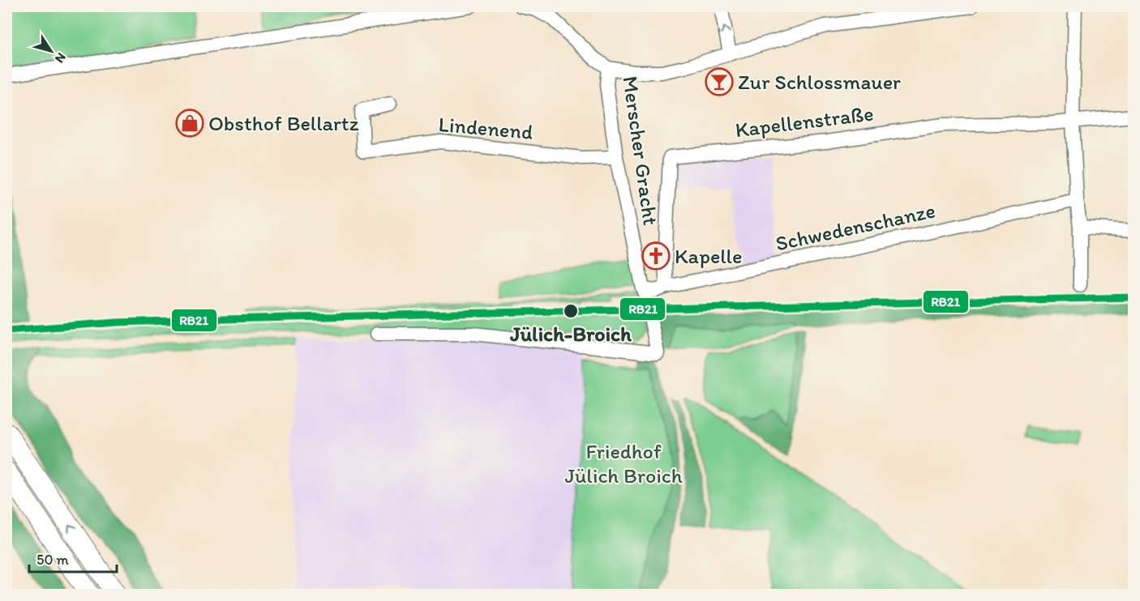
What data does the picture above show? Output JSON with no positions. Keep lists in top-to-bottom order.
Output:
{
  "streets": {
    "street": [
      "Kapellenstraße",
      "Lindenend",
      "Merscher Gracht",
      "Schwedenschanze"
    ]
  },
  "crossings": [
    ["Kapellenstraße", "Schwedenschanze"],
    ["Lindenend", "Merscher Gracht"],
    ["Merscher Gracht", "Schwedenschanze"]
  ],
  "parks": ["Friedhof Jülich Broich"],
  "places": {
    "bar": ["Zur Schlossmauer"],
    "shop": ["Obsthof Bellartz"],
    "church": ["Kapelle"],
    "other": ["Jülich-Broich"]
  },
  "lines": ["transit line RB21"],
  "scale_bar": "50 m",
  "north": "bottom right"
}
